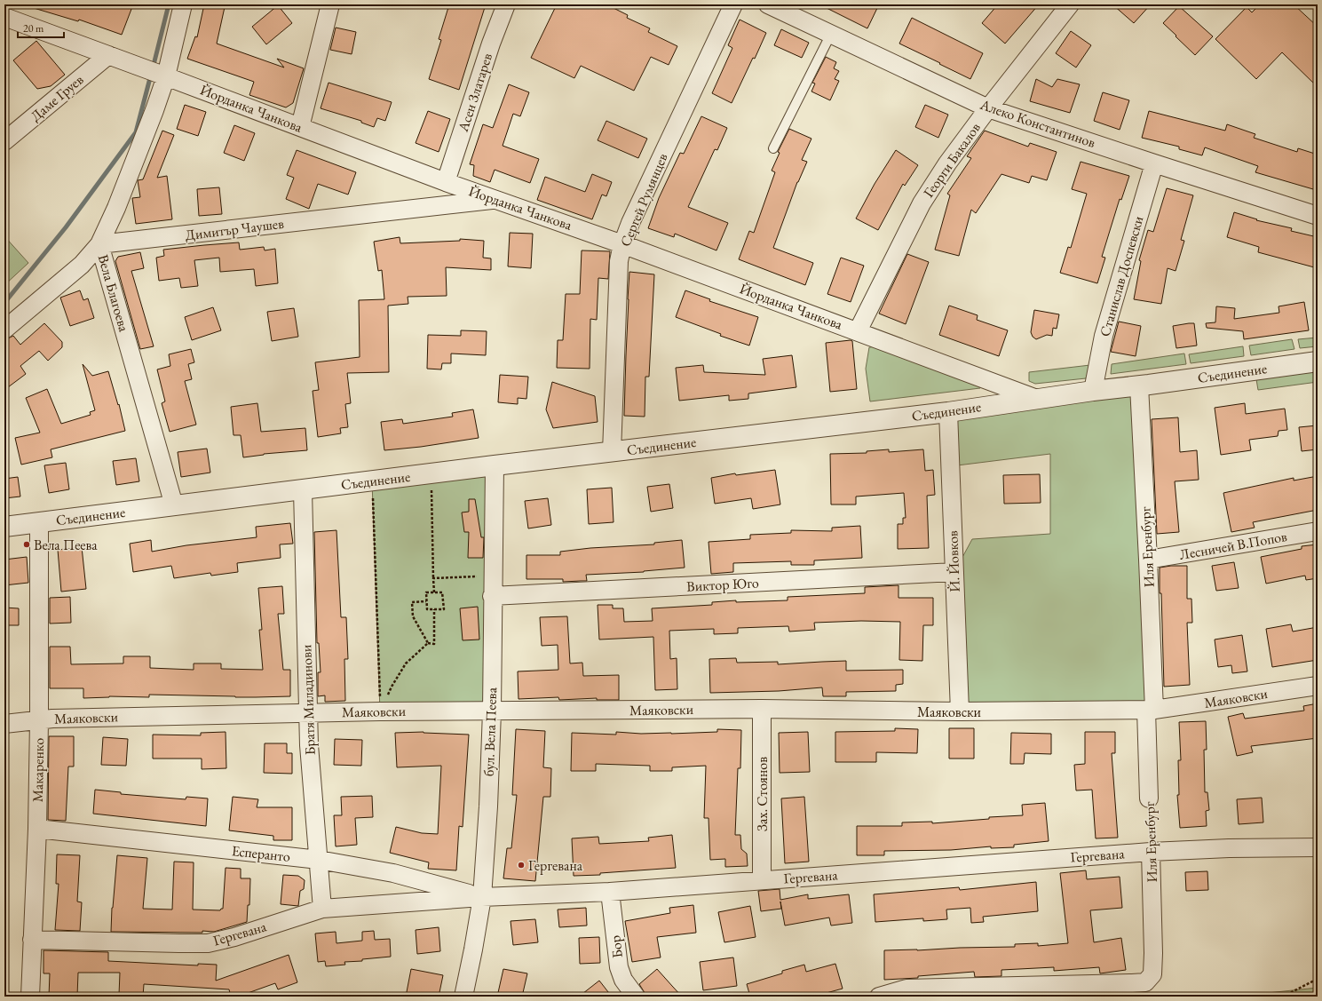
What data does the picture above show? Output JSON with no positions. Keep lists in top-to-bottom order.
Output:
{
  "streets": {
    "street": [
      "Асен Златарев",
      "Даме Груев",
      "Йорданка Чанкова",
      "Алеко Константинов",
      "Георги Бакалов",
      "Сергей Румянцев",
      "Димитър Чаушев",
      "Станислав Доспевски",
      "Вела Благоева",
      "Съединение",
      "Лесничей В.Попов",
      "Иля Еренбург",
      "Й. Йовков",
      "Виктор Юго",
      "Маяковски",
      "Братя Миладинови",
      "бул. Вела Пеева",
      "Макаренко",
      "Зах. Стоянов",
      "Есперанто",
      "Гергевана",
      "Бор"
    ]
  },
  "crossings": [
    ["Асен Златарев", "Йорданка Чанкова"],
    ["Даме Груев", "Йорданка Чанкова"],
    ["Йорданка Чанкова", "Георги Бакалов"],
    ["Йорданка Чанкова", "Сергей Румянцев"],
    ["Йорданка Чанкова", "Димитър Чаушев"],
    ["Йорданка Чанкова", "Вела Благоева"],
    ["Йорданка Чанкова", "Съединение"],
    ["Алеко Константинов", "Георги Бакалов"],
    ["Алеко Константинов", "Станислав Доспевски"],
    ["Сергей Румянцев", "Съединение"],
    ["Димитър Чаушев", "Вела Благоева"],
    ["Станислав Доспевски", "Съединение"],
    ["Вела Благоева", "Съединение"],
    ["Съединение", "Иля Еренбург"],
    ["Съединение", "Й. Йовков"],
    ["Съединение", "Братя Миладинови"],
    ["Съединение", "бул. Вела Пеева"],
    ["Съединение", "Макаренко"],
    ["Лесничей В.Попов", "Иля Еренбург"],
    ["Иля Еренбург", "Маяковски"],
    ["Иля Еренбург", "Гергевана"],
    ["Й. Йовков", "Виктор Юго"],
    ["Й. Йовков", "Маяковски"],
    ["Виктор Юго", "бул. Вела Пеева"],
    ["Маяковски", "Братя Миладинови"],
    ["Маяковски", "бул. Вела Пеева"],
    ["Маяковски", "Макаренко"],
    ["Маяковски", "Зах. Стоянов"],
    ["Братя Миладинови", "Есперанто"],
    ["Братя Миладинови", "Гергевана"],
    ["бул. Вела Пеева", "Есперанто"],
    ["бул. Вела Пеева", "Гергевана"],
    ["Макаренко", "Есперанто"],
    ["Макаренко", "Гергевана"],
    ["Зах. Стоянов", "Гергевана"],
    ["Есперанто", "Гергевана"],
    ["Гергевана", "Бор"]
  ],
  "places": ["Вела Пеева", "Гергевана"],
  "scale_bar": "20 m"
}
